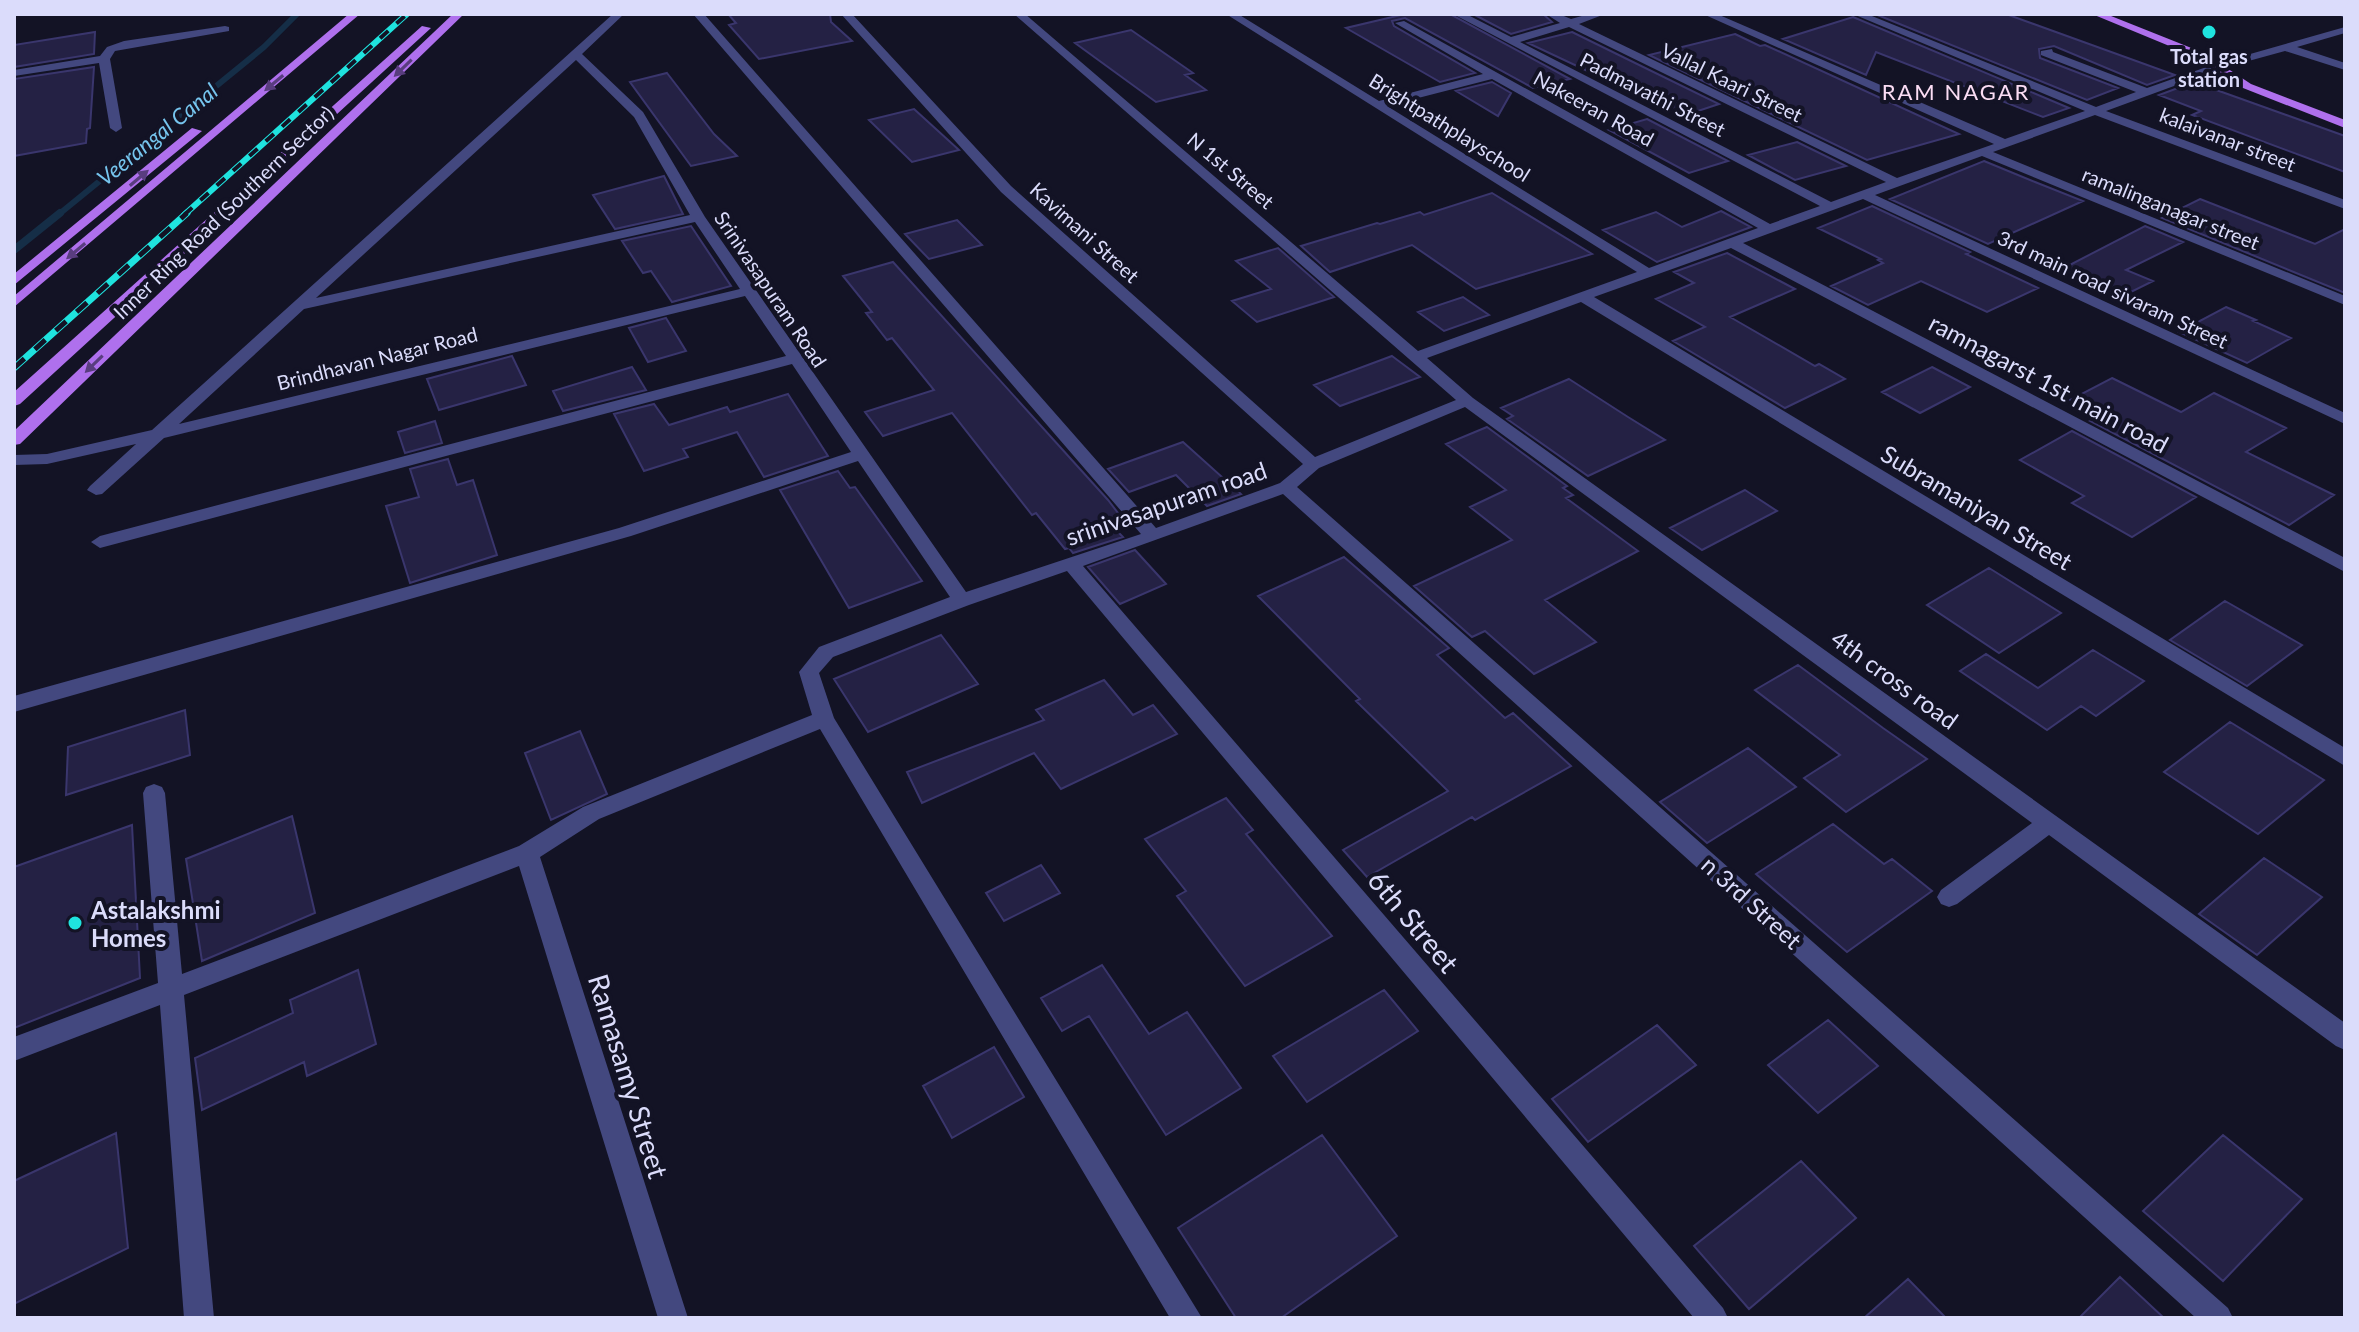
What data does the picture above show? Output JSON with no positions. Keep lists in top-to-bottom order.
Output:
{
  "streets": {
    "main road": ["Inner Ring Road (Southern Sector)"],
    "street": [
      "Vallal Kaari Street",
      "Padmavathi Street",
      "Nakeeran Road",
      "Brightpathplayschool",
      "kalaivanar street",
      "N 1st Street",
      "ramalinganagar street",
      "Kavimani Street",
      "Srinivasapuram Road",
      "3rd main road sivaram Street",
      "Brindhavan Nagar Road",
      "ramnagarst 1st main road",
      "srinivasapuram road",
      "Subramaniyan Street",
      "4th cross road",
      "n 3rd Street",
      "6th Street",
      "Ramasamy Street"
    ]
  },
  "crossings": [
    ["N 1st Street", "4th cross road"],
    ["Kavimani Street", "srinivasapuram road"],
    ["Srinivasapuram Road", "Brindhavan Nagar Road"],
    ["Srinivasapuram Road", "srinivasapuram road"],
    ["srinivasapuram road", "4th cross road"],
    ["srinivasapuram road", "n 3rd Street"],
    ["srinivasapuram road", "6th Street"]
  ],
  "districts": ["RAM NAGAR"],
  "water": ["Veerangal Canal"],
  "places": ["Total gas station", "Astalakshmi Homes"]
}
